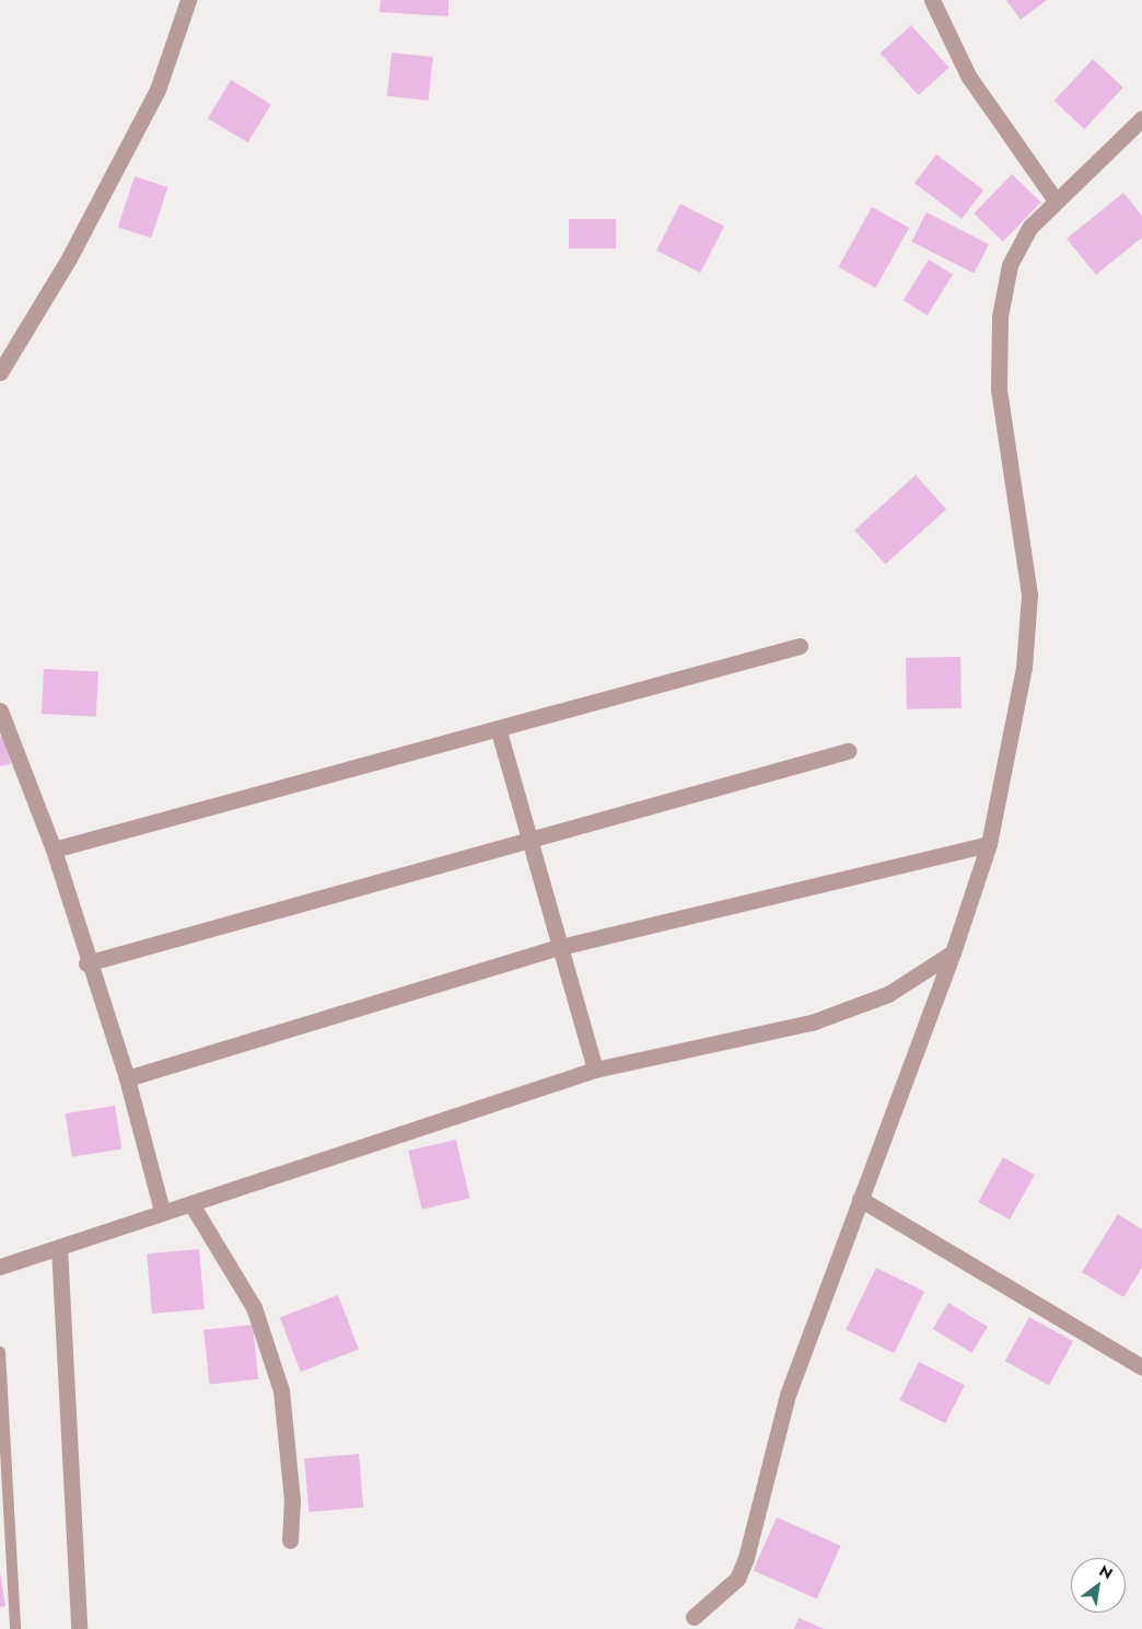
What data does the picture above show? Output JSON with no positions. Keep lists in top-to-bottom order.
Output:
{
  "north": "top right"
}
